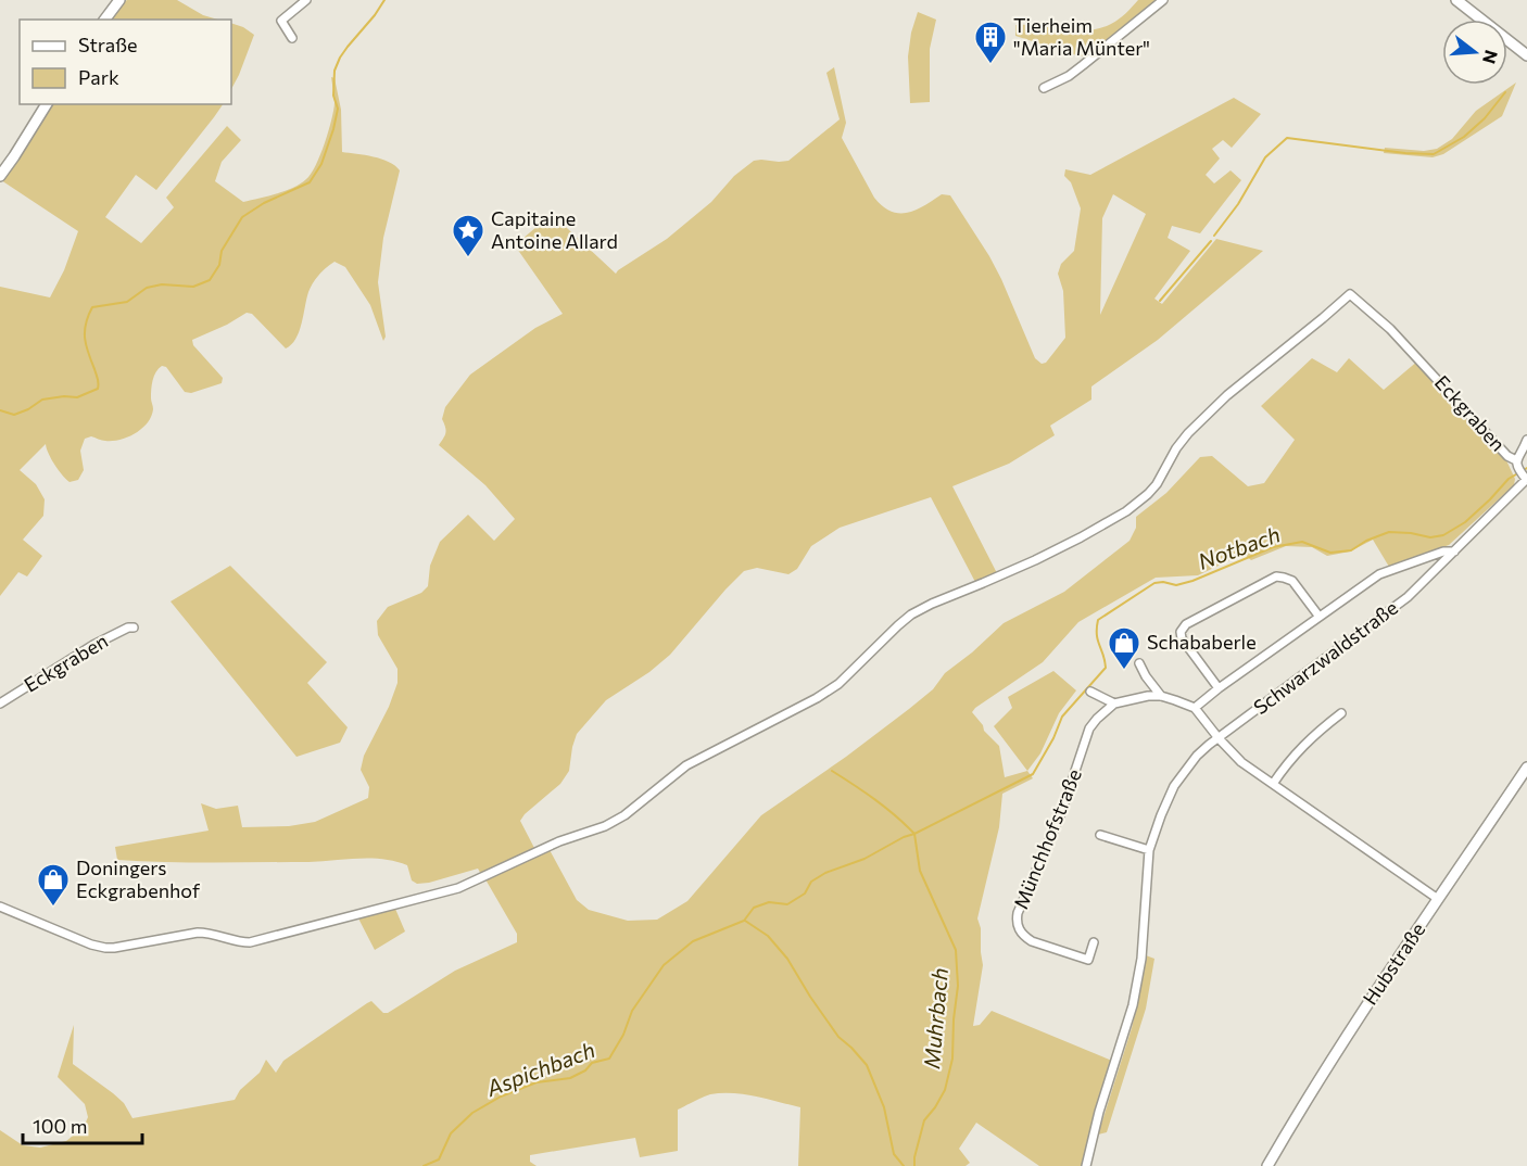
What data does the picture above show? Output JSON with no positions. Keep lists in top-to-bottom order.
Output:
{
  "streets": {
    "main road": ["Hubstraße"],
    "street": ["Eckgraben", "Schwarzwaldstraße", "Münchhofstraße"]
  },
  "crossings": [
    ["Eckgraben", "Schwarzwaldstraße"]
  ],
  "water": ["Notbach", "Muhrbach", "Aspichbach"],
  "places": {
    "building": ["Tierheim \"Maria Münter\""],
    "place": ["Capitaine Antoine Allard"],
    "shop": ["Schababerle", "Doningers Eckgrabenhof"]
  },
  "legend": ["Straße", "Park"],
  "scale_bar": "100 m",
  "north": "right"
}
